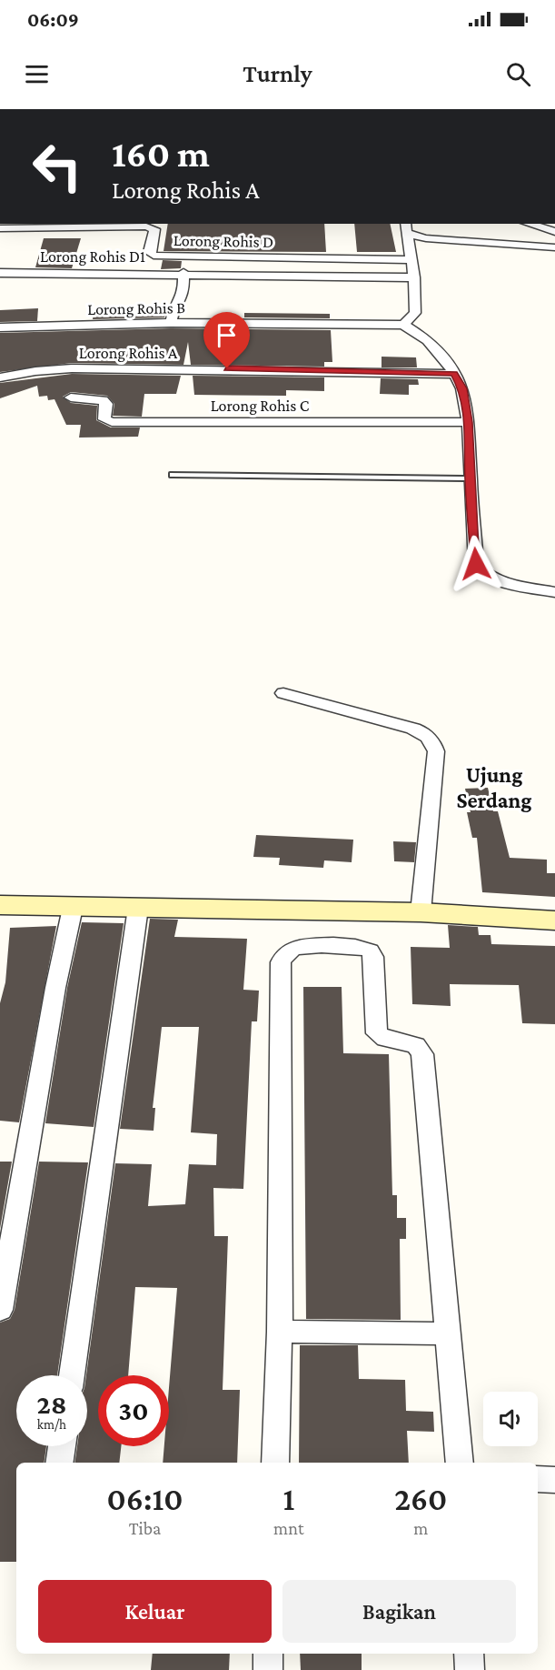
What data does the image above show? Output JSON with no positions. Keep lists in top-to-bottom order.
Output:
{
  "streets": {
    "street": [
      "Lorong Rohis D",
      "Lorong Rohis D1",
      "Lorong Rohis B",
      "Lorong Rohis A",
      "Lorong Rohis C"
    ]
  },
  "districts": ["Ujung Serdang"],
  "page": {
    "status": "06:09",
    "header": "Turnly",
    "turn": ["160 m", "Lorong Rohis A"],
    "speed": "28 km/h",
    "limit": "30",
    "eta": [
      "06:10",
      "Tiba",
      "1",
      "mnt",
      "260",
      "m"
    ],
    "buttons": ["Keluar", "Bagikan"]
  }
}
